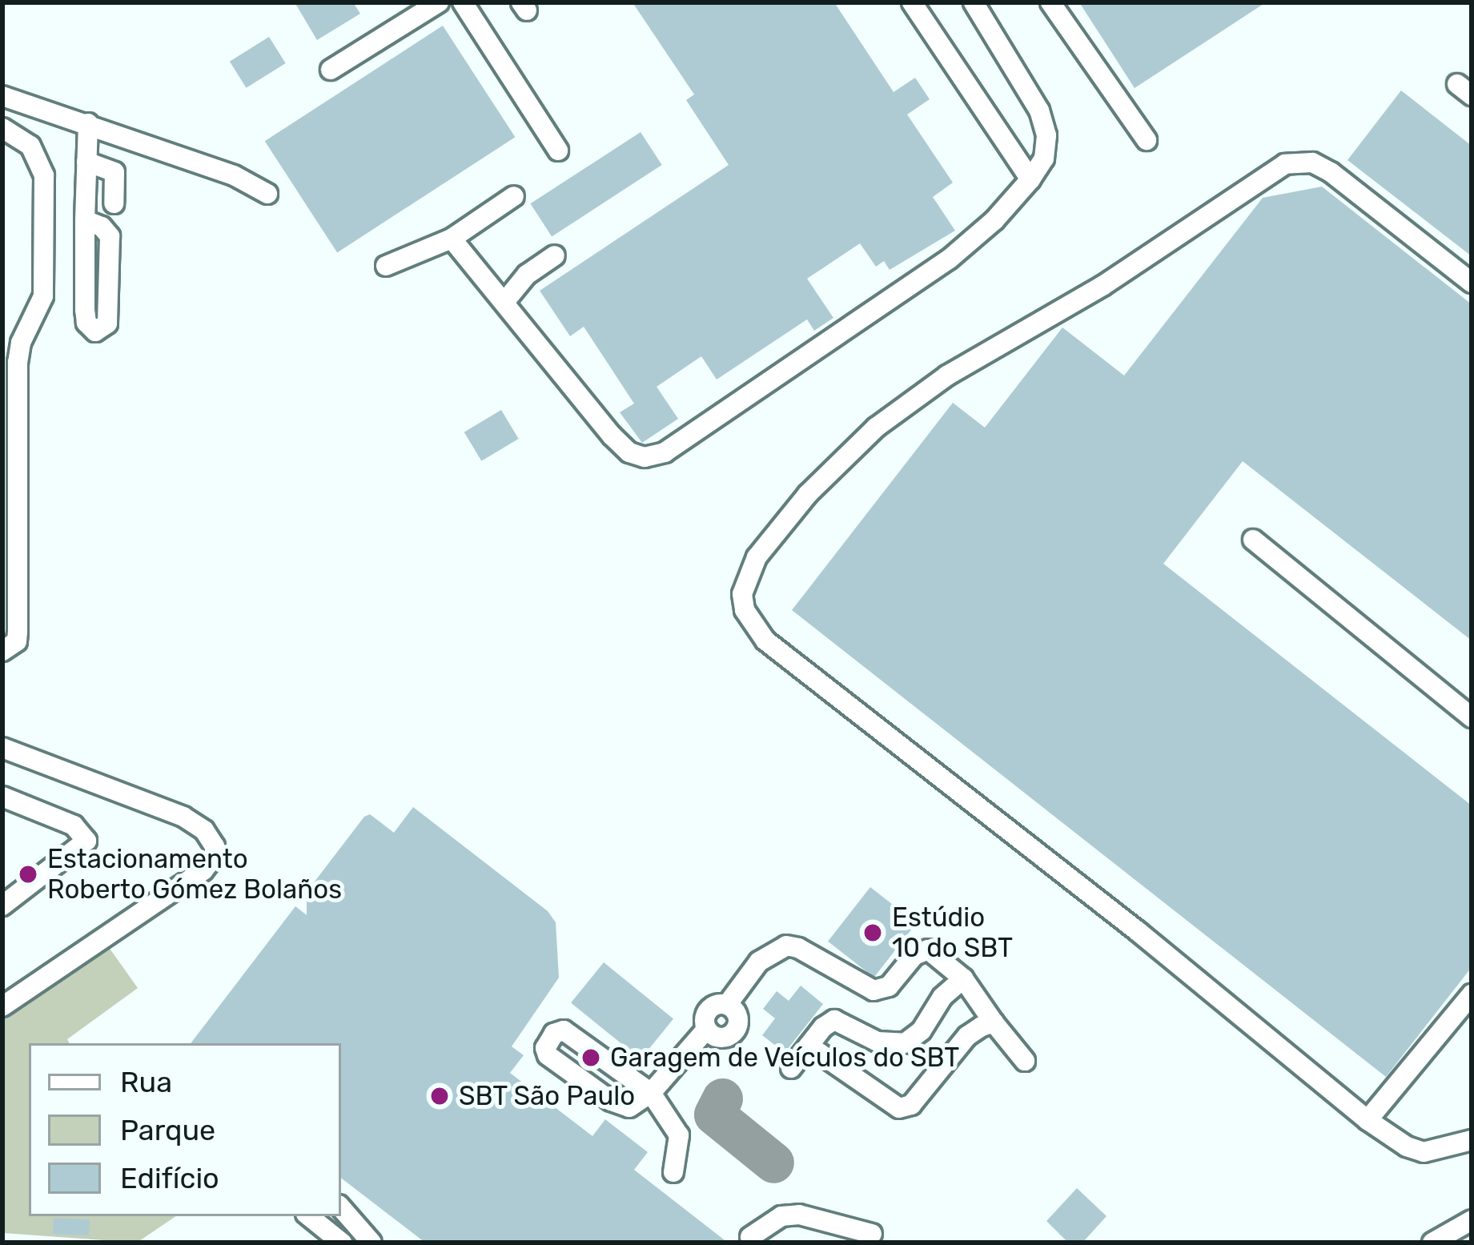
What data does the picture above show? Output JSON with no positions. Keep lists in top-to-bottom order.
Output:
{
  "places": [
    "Estacionamento Roberto Gómez Bolaños",
    "Estúdio 10 do SBT",
    "Garagem de Veículos do SBT",
    "SBT São Paulo"
  ],
  "legend": ["Rua", "Parque", "Edifício"]
}
